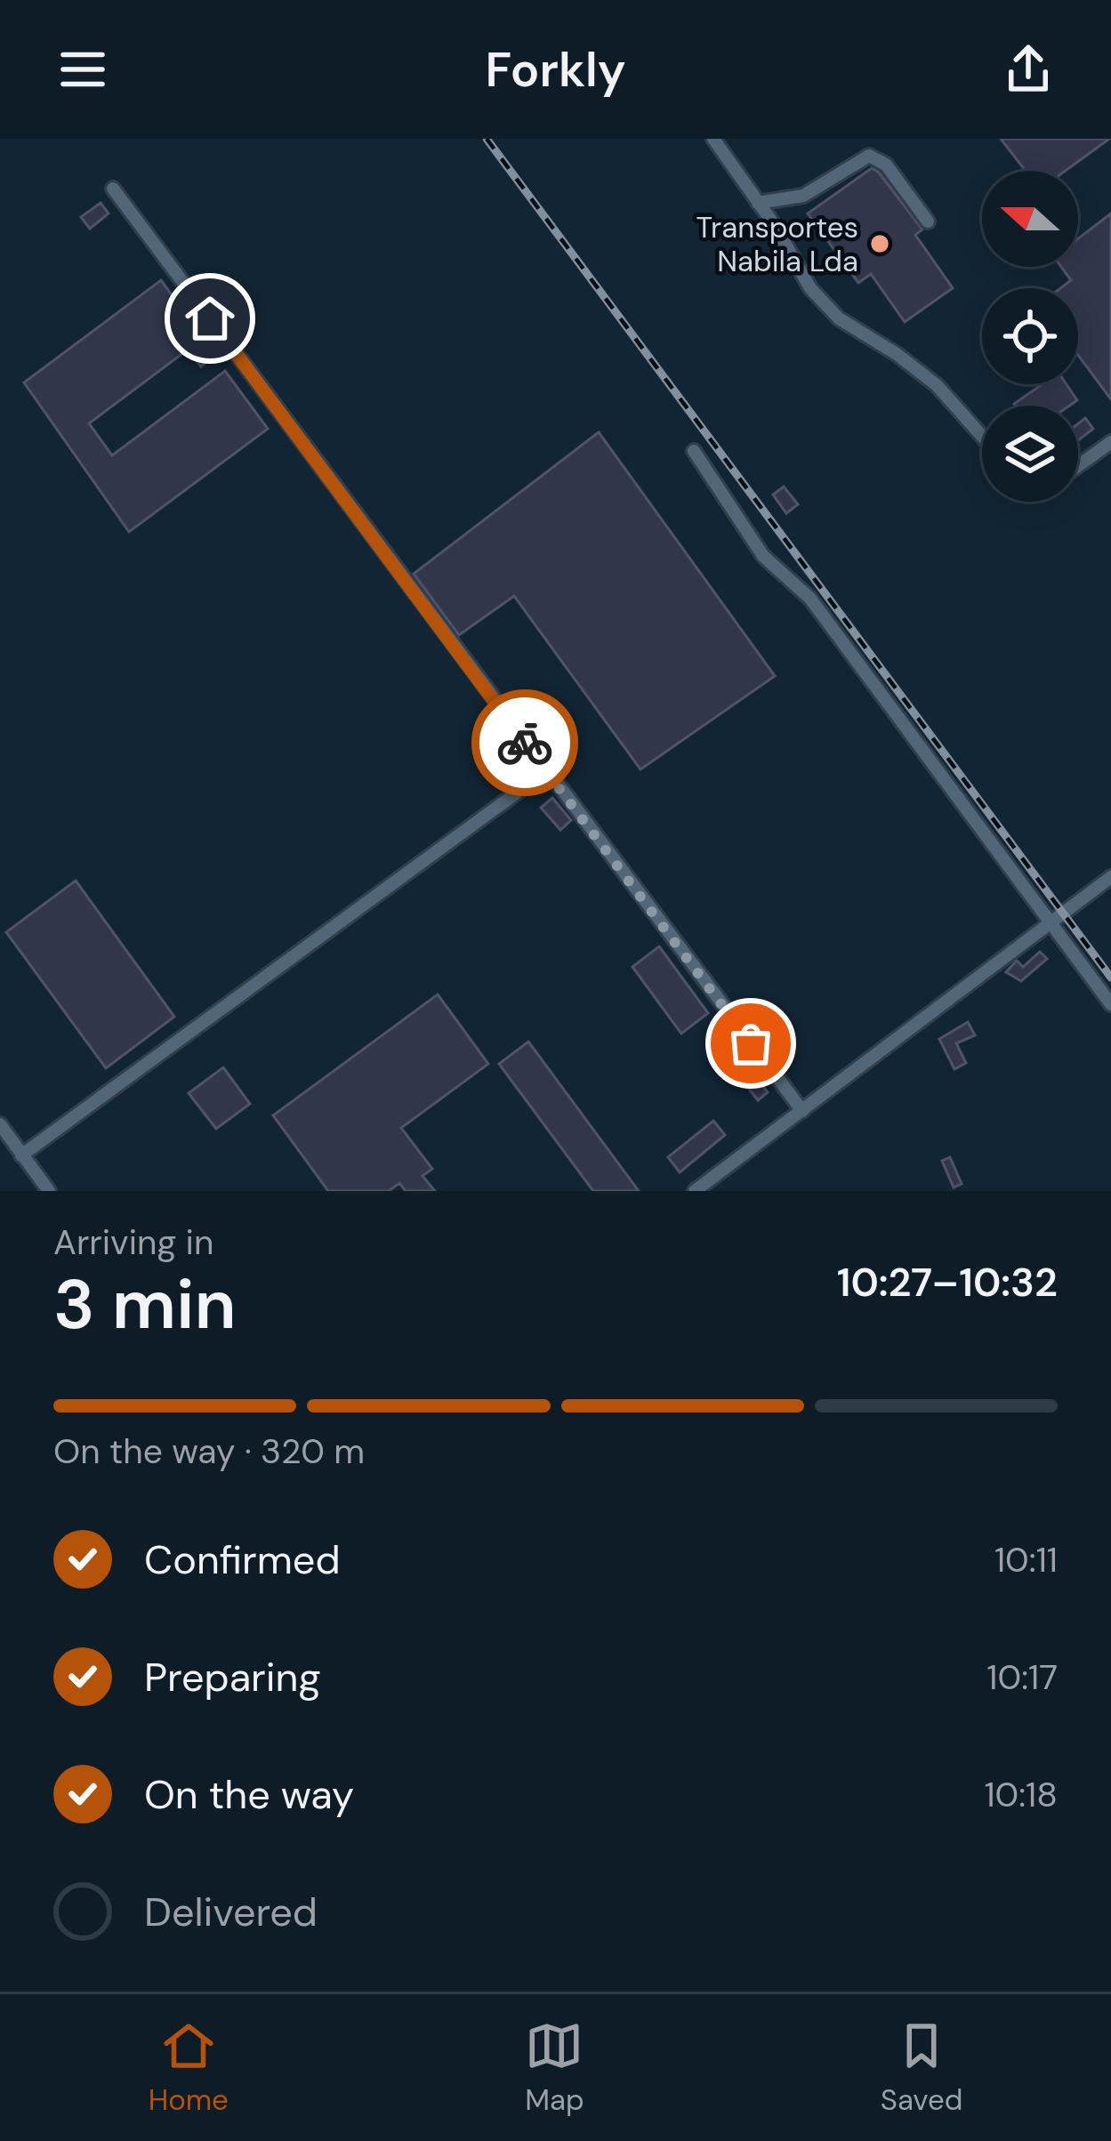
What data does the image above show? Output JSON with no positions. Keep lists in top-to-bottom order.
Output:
{
  "places": ["Transportes Nabila Lda"],
  "north": "left",
  "page": {
    "header": "Forkly",
    "heading": ["3 min", "Arriving in", "10:27–10:32"],
    "bar": "On the way · 320 m",
    "list": [
      ["Confirmed", "10:11"],
      ["Preparing", "10:17"],
      ["On the way", "10:18"],
      "Delivered"
    ],
    "tabs": ["Home", "Map", "Saved"]
  }
}
